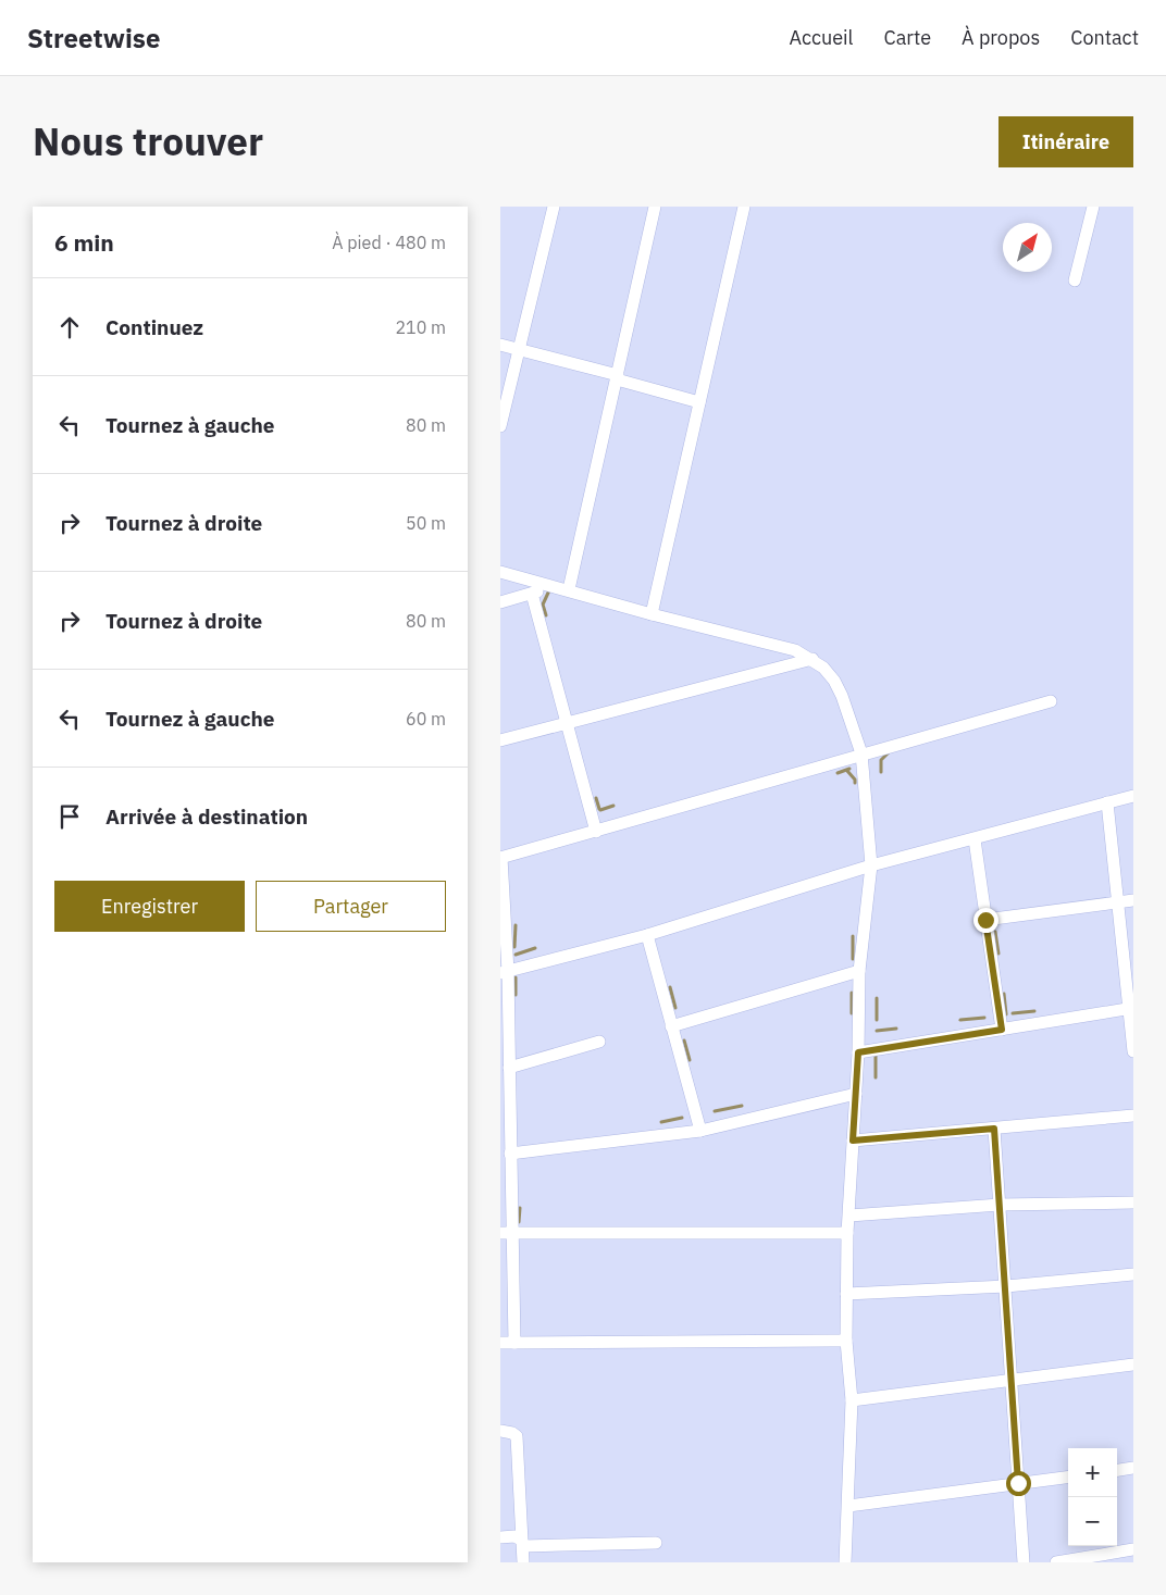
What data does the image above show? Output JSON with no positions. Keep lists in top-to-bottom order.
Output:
{
  "north": "top right",
  "page": {
    "header": "Streetwise",
    "nav": [
      "Accueil",
      "Carte",
      "À propos",
      "Contact"
    ],
    "title": "Nous trouver",
    "buttons": [
      "Itinéraire",
      ["Enregistrer", "Partager"]
    ],
    "heading": ["6 min", "À pied · 480 m"],
    "list": [
      ["Continuez", "210 m"],
      ["Tournez à gauche", "80 m"],
      ["Tournez à droite", "50 m"],
      ["Tournez à droite", "80 m"],
      ["Tournez à gauche", "60 m"],
      "Arrivée à destination"
    ],
    "map_buttons": ["+", "−"]
  }
}
